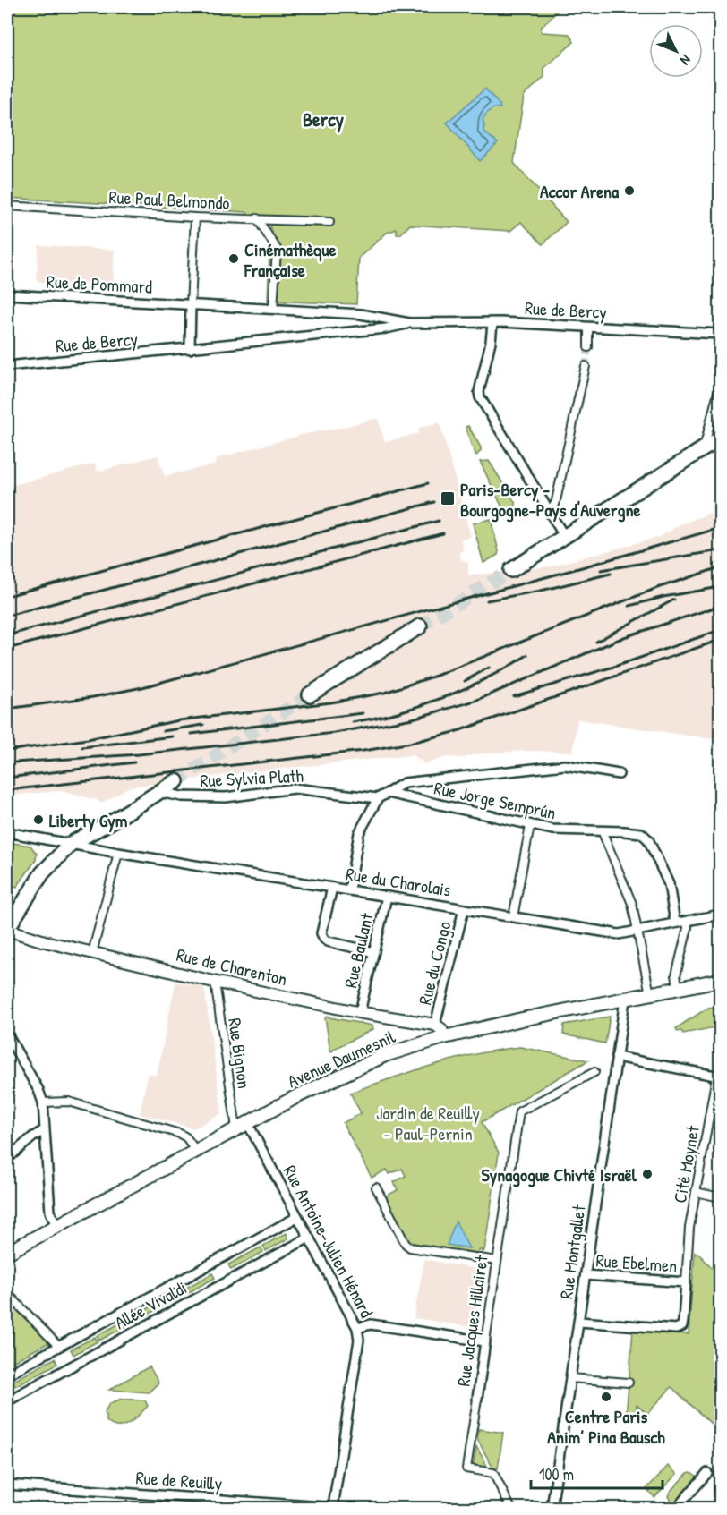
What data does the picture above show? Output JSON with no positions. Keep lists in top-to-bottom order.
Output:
{
  "streets": {
    "main road": ["Avenue Daumesnil"],
    "street": [
      "Rue Paul Belmondo",
      "Rue de Pommard",
      "Rue de Bercy",
      "Rue Sylvia Plath",
      "Rue Jorge Semprún",
      "Rue du Charolais",
      "Rue Baulant",
      "Rue du Congo",
      "Rue de Charenton",
      "Rue Bignon",
      "Cité Moynet",
      "Rue Antoine-Julien Hénard",
      "Rue Montgallet",
      "Rue Ebelmen",
      "Allée Vivaldi",
      "Rue Jacques Hillairet",
      "Rue de Reuilly"
    ]
  },
  "crossings": [
    ["Rue de Pommard", "Rue de Bercy"],
    ["Rue Jorge Semprún", "Rue du Charolais"],
    ["Rue du Charolais", "Rue Baulant"],
    ["Rue du Charolais", "Rue du Congo"],
    ["Rue Baulant", "Rue de Charenton"],
    ["Rue du Congo", "Rue de Charenton"],
    ["Rue de Charenton", "Rue Bignon"],
    ["Rue Bignon", "Avenue Daumesnil"],
    ["Rue Bignon", "Rue Antoine-Julien Hénard"],
    ["Avenue Daumesnil", "Rue Antoine-Julien Hénard"],
    ["Avenue Daumesnil", "Rue Montgallet"],
    ["Cité Moynet", "Rue Ebelmen"],
    ["Rue Antoine-Julien Hénard", "Allée Vivaldi"],
    ["Rue Antoine-Julien Hénard", "Rue de Reuilly"],
    ["Rue Montgallet", "Rue Ebelmen"]
  ],
  "districts": ["Bercy"],
  "parks": ["Jardin de Reuilly - Paul-Pernin"],
  "places": {
    "other": [
      "Accor Arena",
      "Cinémathèque Française",
      "Liberty Gym",
      "Synagogue Chivté Israël",
      "Centre Paris Anim’ Pina Bausch"
    ],
    "transit": ["Paris-Bercy - Bourgogne-Pays d'Auvergne"]
  },
  "scale_bar": "100 m",
  "north": "bottom right"
}
